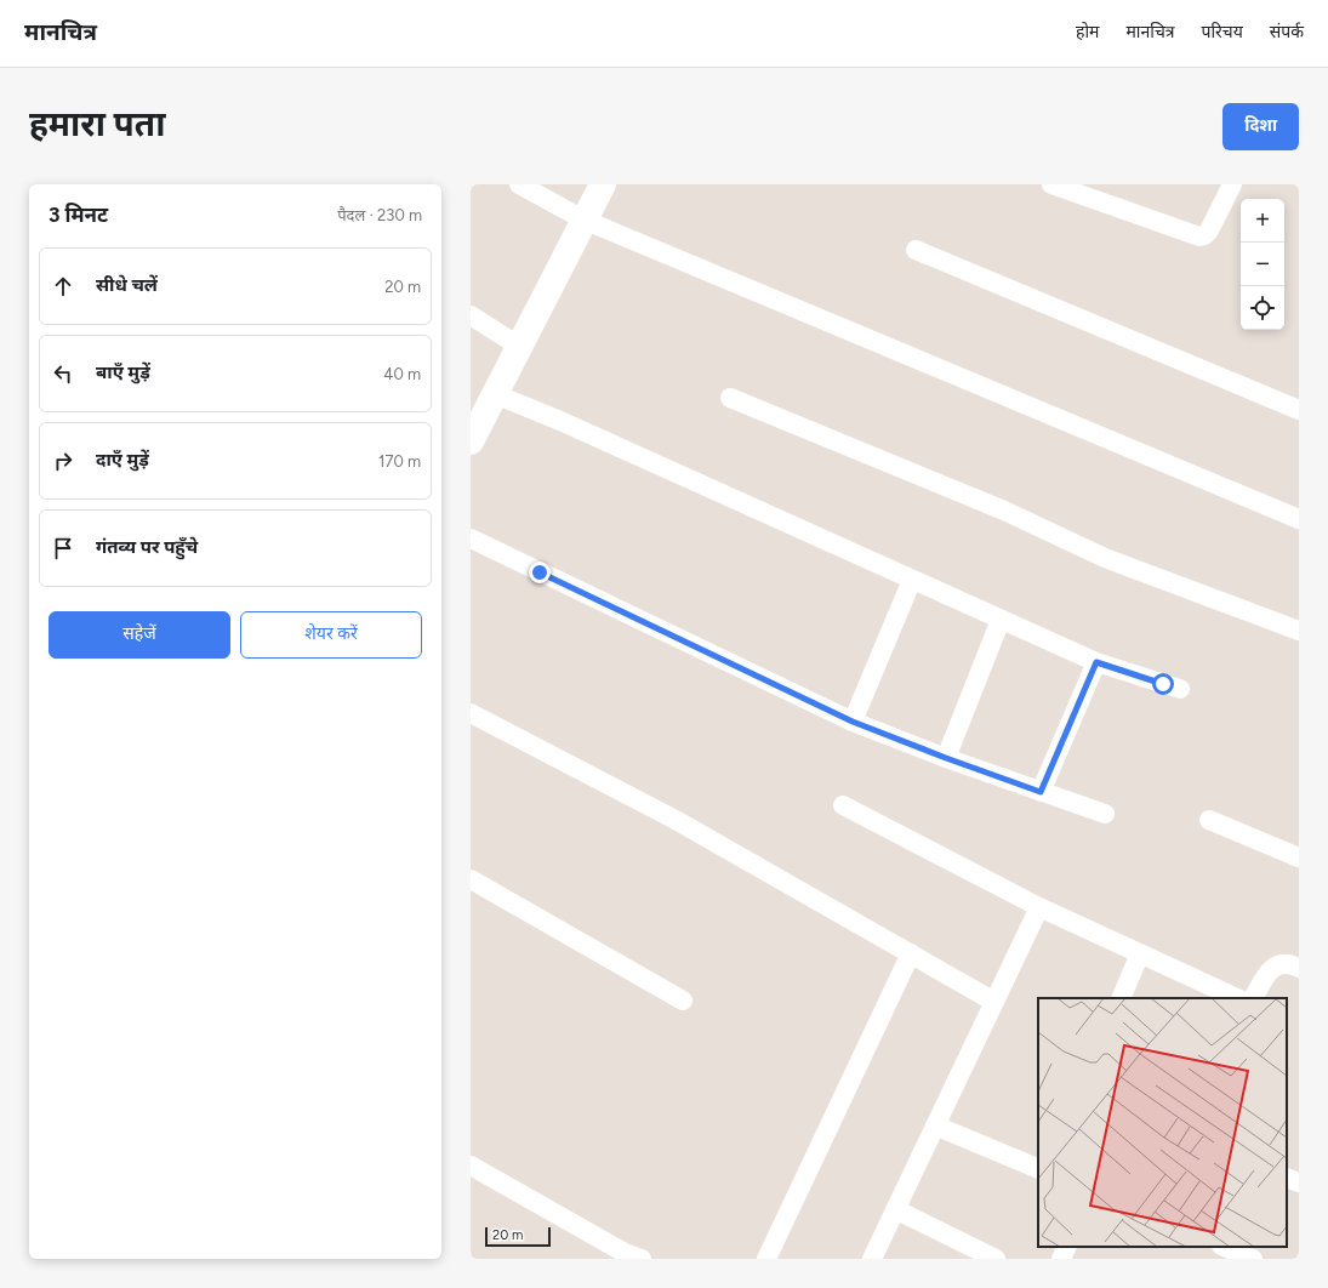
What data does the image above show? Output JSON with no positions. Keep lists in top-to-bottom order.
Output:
{
  "scale_bar": "20 m",
  "page": {
    "header": "मानचित्र",
    "nav": [
      "होम",
      "मानचित्र",
      "परिचय",
      "संपर्क"
    ],
    "title": "हमारा पता",
    "buttons": [
      "दिशा",
      ["सहेजें", "शेयर करें"]
    ],
    "heading": ["3 मिनट", "पैदल · 230 m"],
    "map_buttons": ["+", "−"],
    "list": [
      ["सीधे चलें", "20 m"],
      ["बाएँ मुड़ें", "40 m"],
      ["दाएँ मुड़ें", "170 m"],
      "गंतव्य पर पहुँचे"
    ],
    "scale": "20 m"
  }
}
